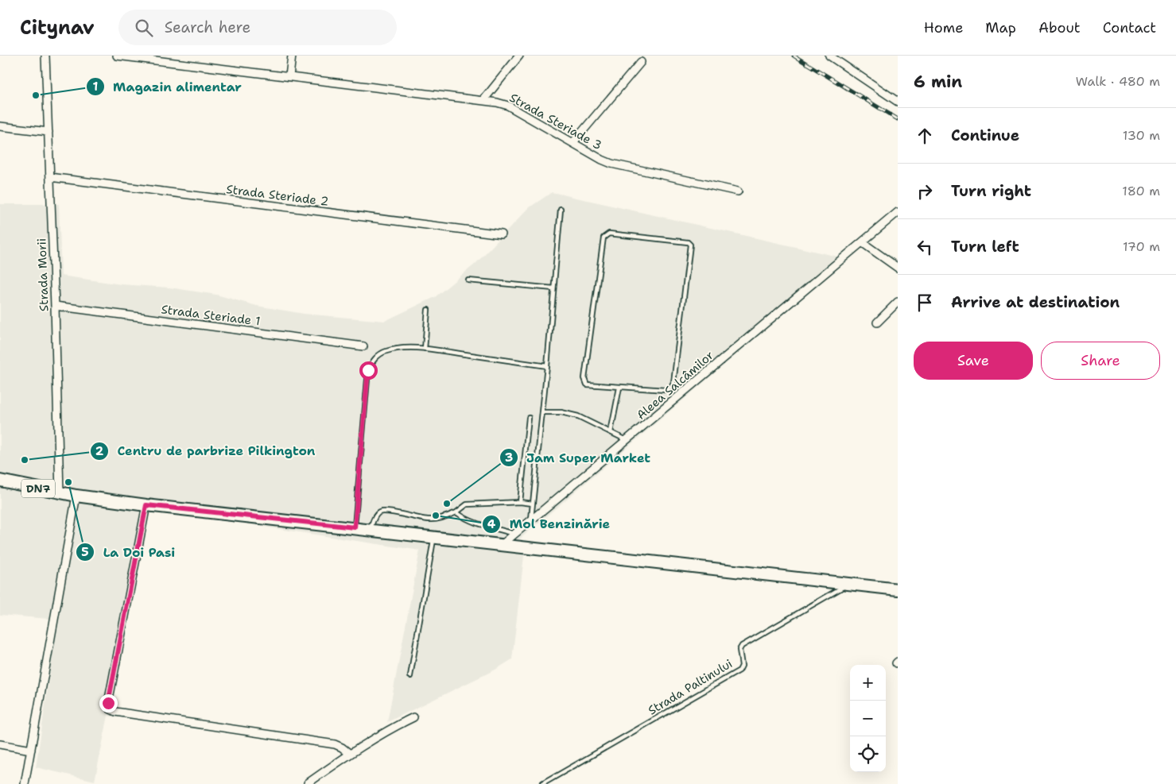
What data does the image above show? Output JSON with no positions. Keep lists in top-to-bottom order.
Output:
{
  "streets": {
    "main road": ["DN7"],
    "street": [
      "Strada Steriade 3",
      "Strada Steriade 2",
      "Strada Morii",
      "Strada Steriade 1",
      "Aleea Salcâmilor"
    ],
    "lane": ["Strada Paltinului"]
  },
  "crossings": [
    ["Strada Steriade 2", "Strada Morii"],
    ["Strada Morii", "Strada Steriade 1"],
    ["Strada Morii", "DN7"],
    ["Aleea Salcâmilor", "DN7"],
    ["DN7", "Strada Paltinului"]
  ],
  "places": [
    "Magazin alimentar",
    "Centru de parbrize Pilkington",
    "La Doi Pasi",
    "Jam Super Market",
    "Mol Benzinărie"
  ],
  "page": {
    "header": "Citynav",
    "search": "Search here",
    "nav": [
      "Home",
      "Map",
      "About",
      "Contact"
    ],
    "heading": ["6 min", "Walk · 480 m"],
    "list": [
      ["Continue", "130 m"],
      ["Turn right", "180 m"],
      ["Turn left", "170 m"],
      "Arrive at destination"
    ],
    "buttons": ["Save", "Share"],
    "map_buttons": ["+", "−"]
  }
}
